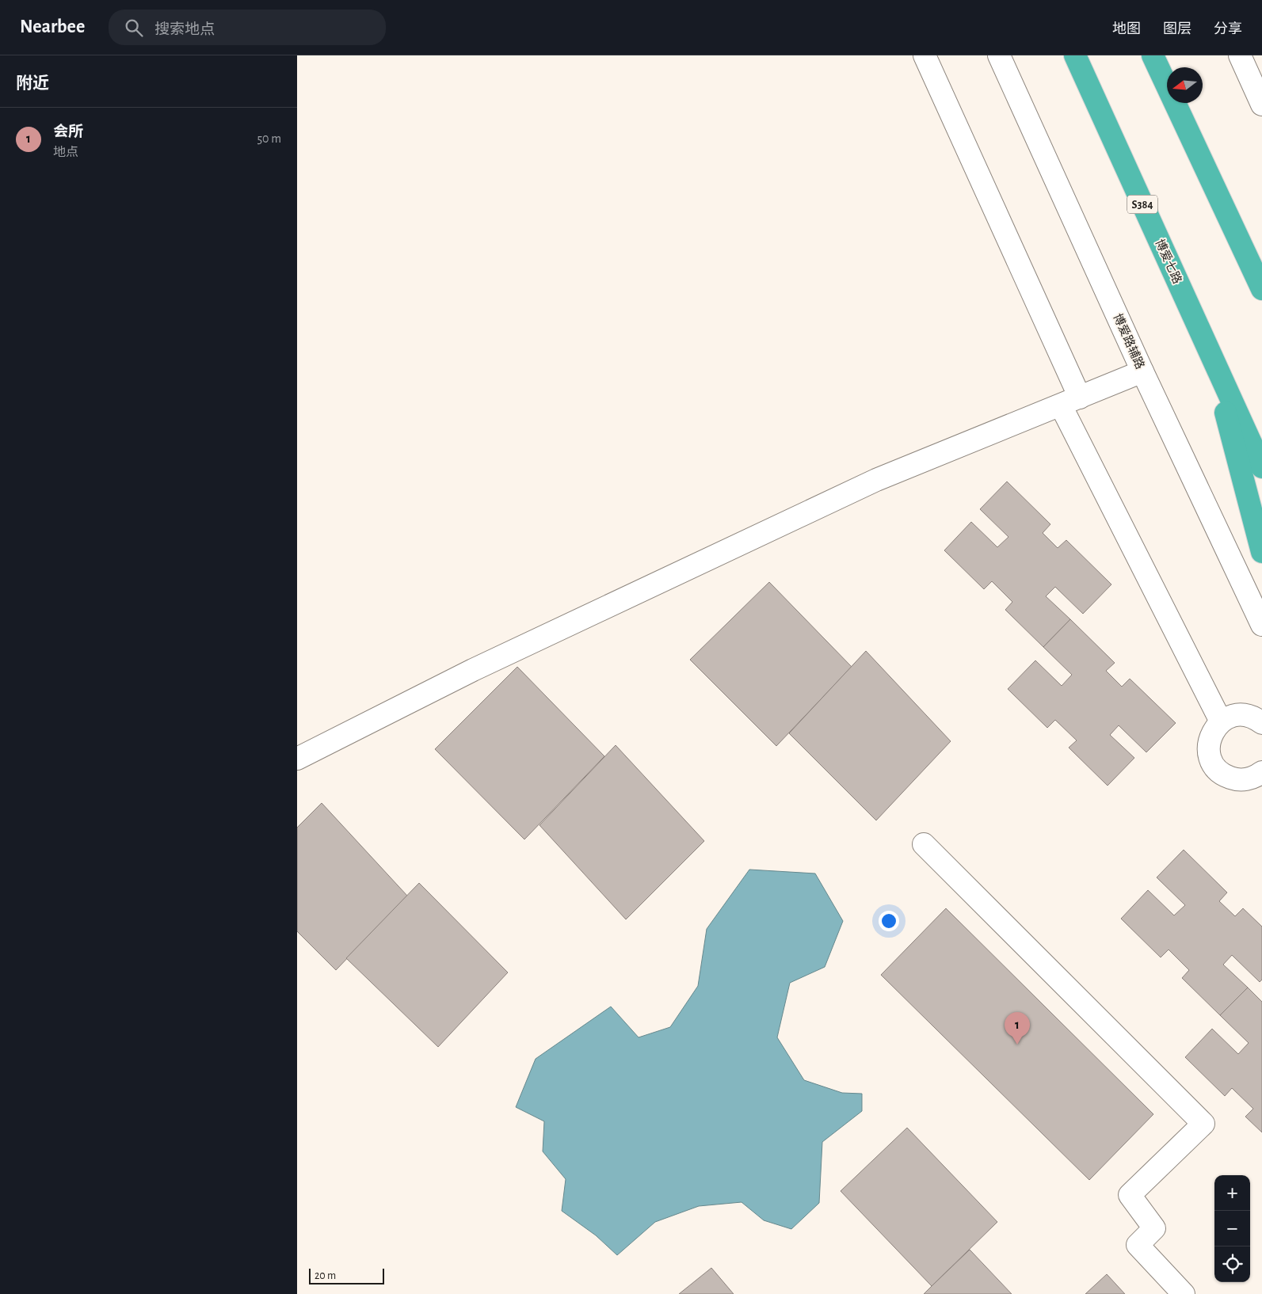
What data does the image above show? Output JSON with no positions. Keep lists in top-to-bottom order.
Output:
{
  "streets": {
    "highway": ["S384", "博爱七路"],
    "street": ["博爱路辅路"]
  },
  "scale_bar": "20 m",
  "north": "left",
  "page": {
    "header": "Nearbee",
    "search": "搜索地点",
    "nav": ["地图", "图层", "分享"],
    "heading": "附近",
    "list": [
      {
        "mark": "1",
        "name": "会所",
        "note": "地点",
        "value": "50 m"
      }
    ],
    "pins": "1",
    "map_buttons": ["+", "−"],
    "scale": "20 m"
  }
}
